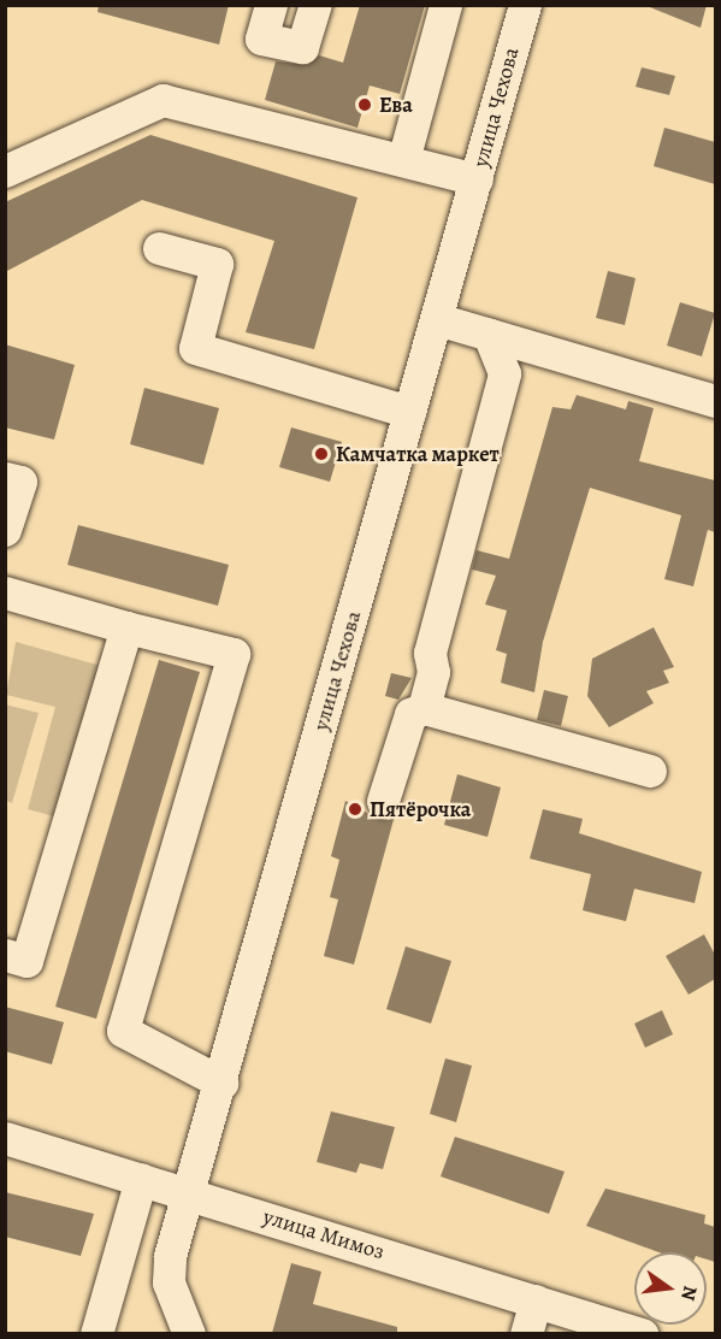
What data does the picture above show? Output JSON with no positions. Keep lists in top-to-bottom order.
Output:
{
  "streets": {
    "street": ["улица Чехова", "улица Мимоз"]
  },
  "crossings": [
    ["улица Чехова", "улица Мимоз"]
  ],
  "places": ["Ева", "Камчатка маркет", "Пятёрочка"],
  "north": "right"
}
